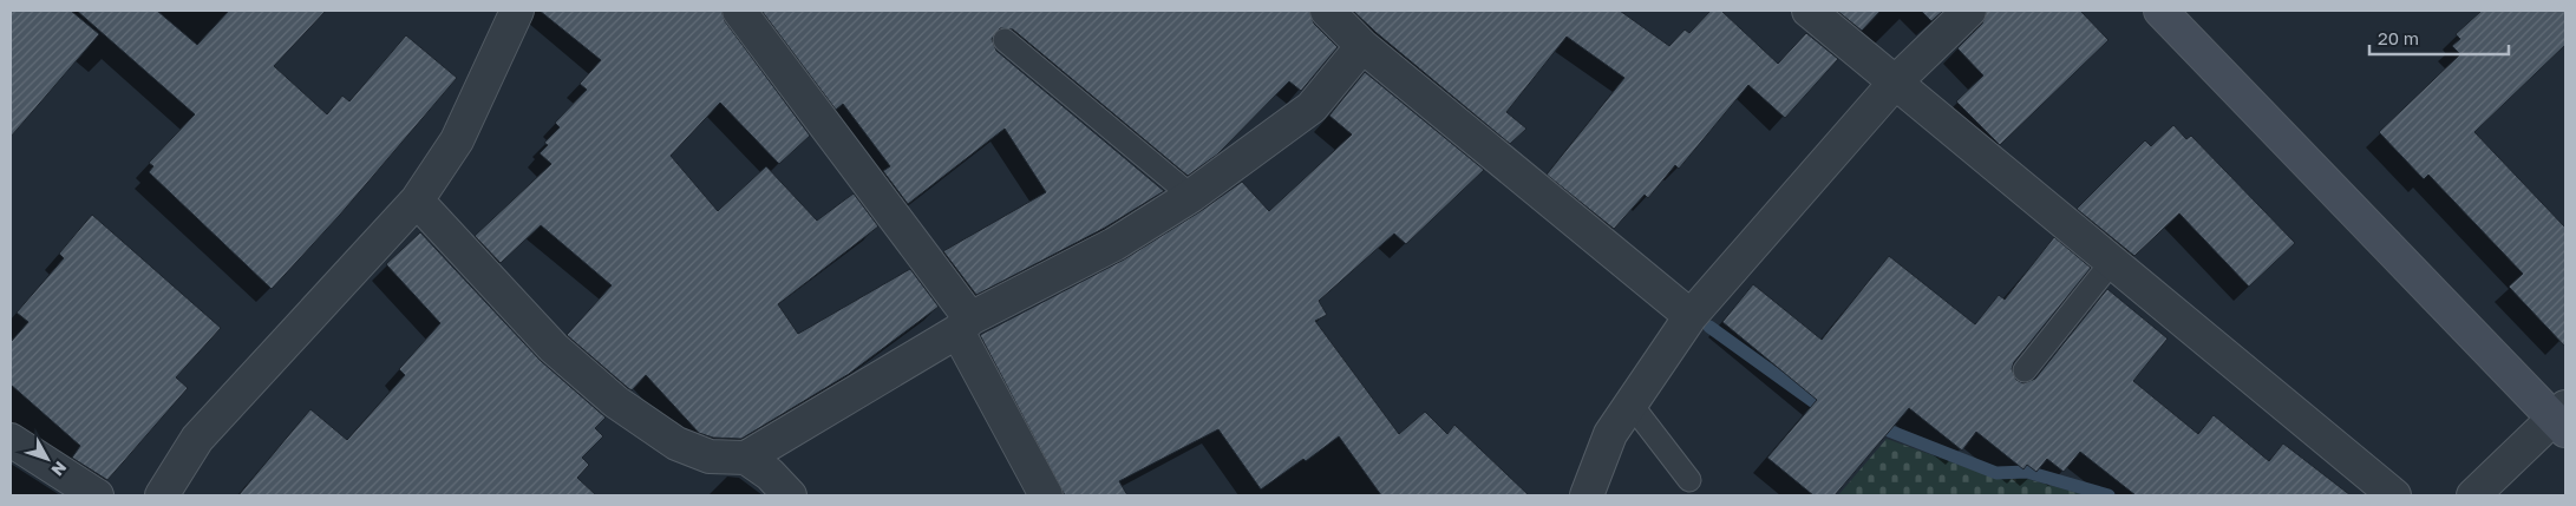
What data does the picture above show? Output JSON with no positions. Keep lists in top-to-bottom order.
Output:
{
  "scale_bar": "20 m",
  "north": "bottom right"
}
